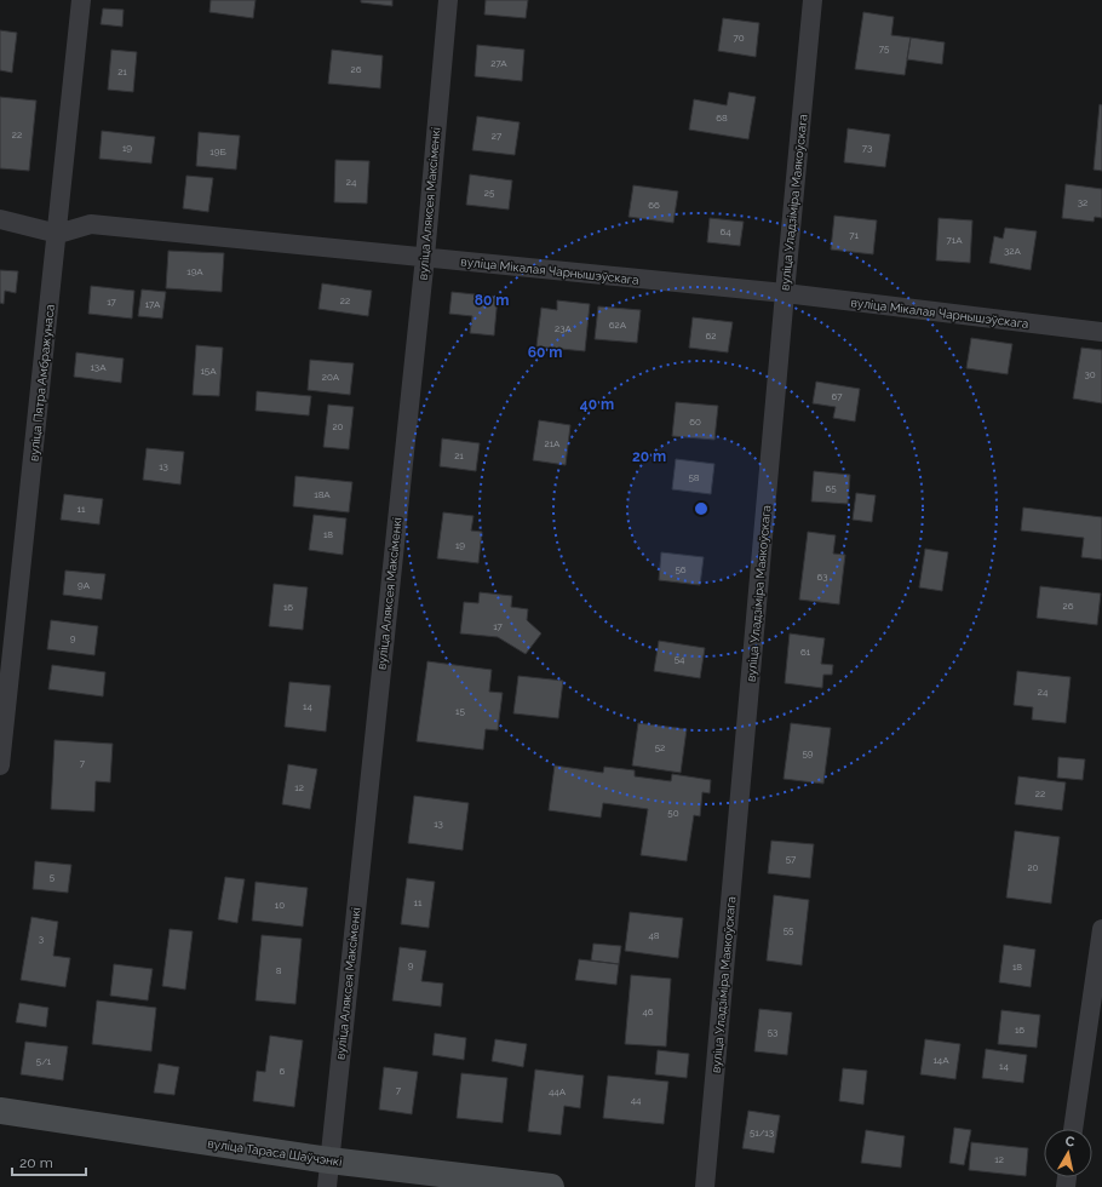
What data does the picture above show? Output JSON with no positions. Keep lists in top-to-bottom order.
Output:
{
  "streets": {
    "street": [
      "вуліца Уладзіміра Маякоўскага",
      "вуліца Аляксея Максіменкі",
      "вуліца Мікалая Чарнышэўскага",
      "вуліца Пятра Амбражунаса",
      "вуліца Тараса Шаўчэнкі"
    ]
  },
  "crossings": [
    ["вуліца Уладзіміра Маякоўскага", "вуліца Мікалая Чарнышэўскага"],
    ["вуліца Аляксея Максіменкі", "вуліца Мікалая Чарнышэўскага"],
    ["вуліца Аляксея Максіменкі", "вуліца Тараса Шаўчэнкі"],
    ["вуліца Мікалая Чарнышэўскага", "вуліца Пятра Амбражунаса"]
  ],
  "house_numbers": [
    "70",
    "75",
    "27А",
    "26",
    "21",
    "68",
    "22",
    "27",
    "19",
    "73",
    "19Б",
    "24",
    "25",
    "32",
    "66",
    "64",
    "71",
    "71А",
    "32А",
    "19А",
    "22",
    "17",
    "17А",
    "62А",
    "23А",
    "62",
    "13А",
    "15А",
    "30",
    "20А",
    "67",
    "60",
    "20",
    "21А",
    "21",
    "13",
    "58",
    "65",
    "18А",
    "11",
    "18",
    "19",
    "56",
    "63",
    "9А",
    "26",
    "16",
    "17",
    "9",
    "61",
    "54",
    "24",
    "14",
    "15",
    "52",
    "59",
    "7",
    "12",
    "22",
    "50",
    "13",
    "57",
    "20",
    "5",
    "11",
    "10",
    "55",
    "48",
    "3",
    "9",
    "18",
    "8",
    "46",
    "16",
    "53",
    "14А",
    "5/1",
    "14",
    "6",
    "7",
    "44А",
    "44",
    "51/13",
    "12"
  ],
  "scale_bar": "20 m",
  "north": "top",
  "rings": [
    "80 m",
    "60 m",
    "40 m",
    "20 m"
  ]
}
